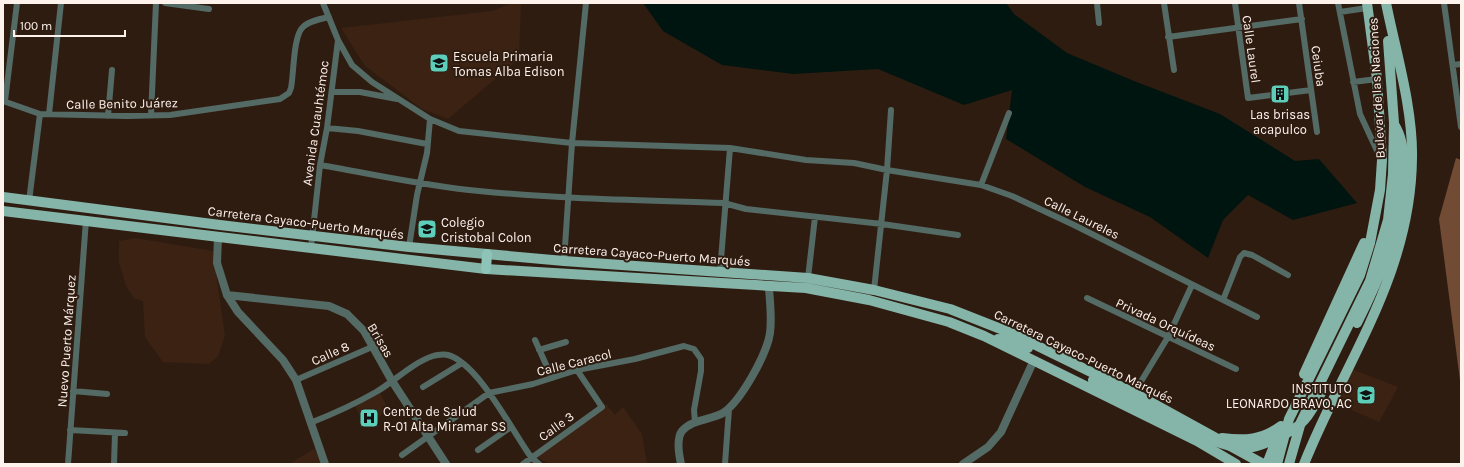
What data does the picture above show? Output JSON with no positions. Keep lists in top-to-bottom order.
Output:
{
  "streets": {
    "main road": ["Bulevar de las Naciones", "Carretera Cayaco-Puerto Marqués"],
    "street": [
      "Calle Laurel",
      "Ceiuba",
      "Calle Benito Juárez",
      "Avenida Cuauhtémoc",
      "Calle Laureles",
      "Privada Orquídeas",
      "Brisas",
      "Nuevo Puerto Márquez",
      "Calle 8",
      "Calle Caracol",
      "Calle 3"
    ]
  },
  "crossings": [
    ["Calle Laurel", "Ceiuba"],
    ["Calle Benito Juárez", "Avenida Cuauhtémoc"],
    ["Avenida Cuauhtémoc", "Calle Laureles"],
    ["Avenida Cuauhtémoc", "Carretera Cayaco-Puerto Marqués"],
    ["Carretera Cayaco-Puerto Marqués", "Nuevo Puerto Márquez"],
    ["Brisas", "Calle 8"],
    ["Brisas", "Calle Caracol"],
    ["Calle Caracol", "Calle 3"]
  ],
  "places": {
    "school or university": ["Escuela Primaria Tomas Alba Edison", "Colegio Cristobal Colon", "INSTITUTO LEONARDO BRAVO, AC"],
    "building": ["Las brisas acapulco"],
    "hospital": ["Centro de Salud R-01 Alta Miramar SS"]
  },
  "scale_bar": "100 m"
}
